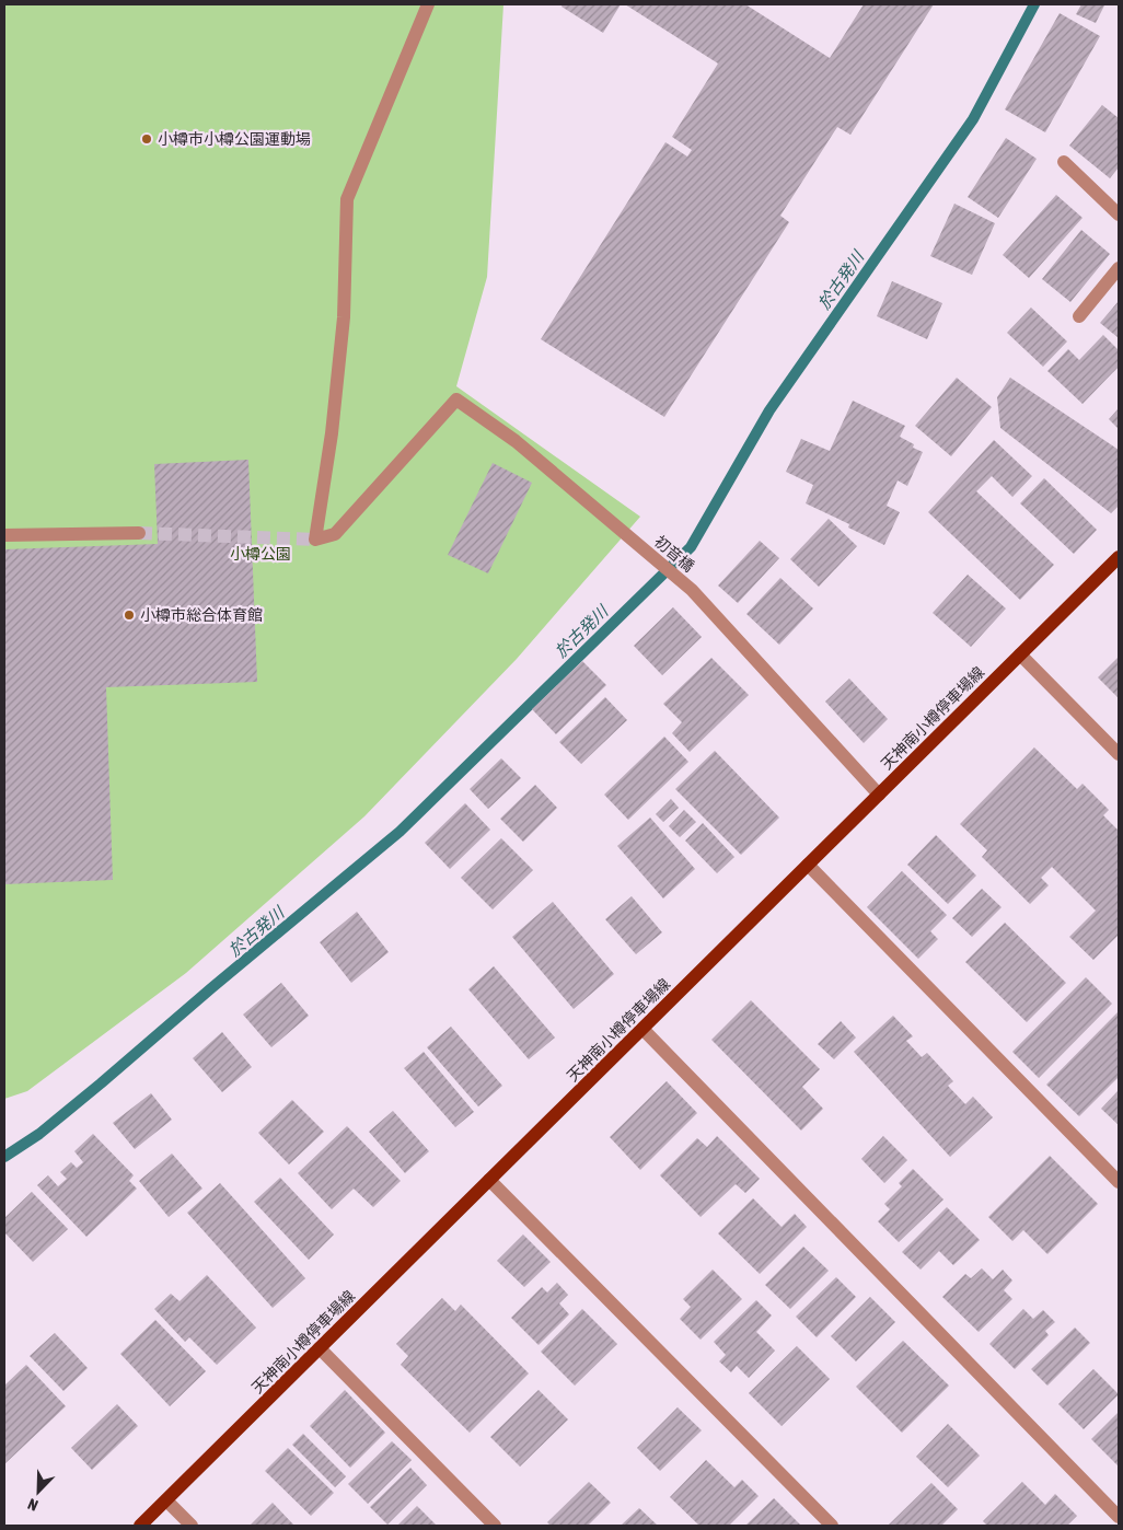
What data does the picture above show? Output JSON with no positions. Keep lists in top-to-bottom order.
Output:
{
  "streets": {
    "main road": ["天神南小樽停車場線"],
    "street": ["初音橋"]
  },
  "crossings": [
    ["初音橋", "天神南小樽停車場線"]
  ],
  "water": ["於古発川"],
  "parks": ["小樽公園"],
  "places": ["小樽市小樽公園運動場", "小樽市総合体育館"],
  "north": "bottom left"
}
